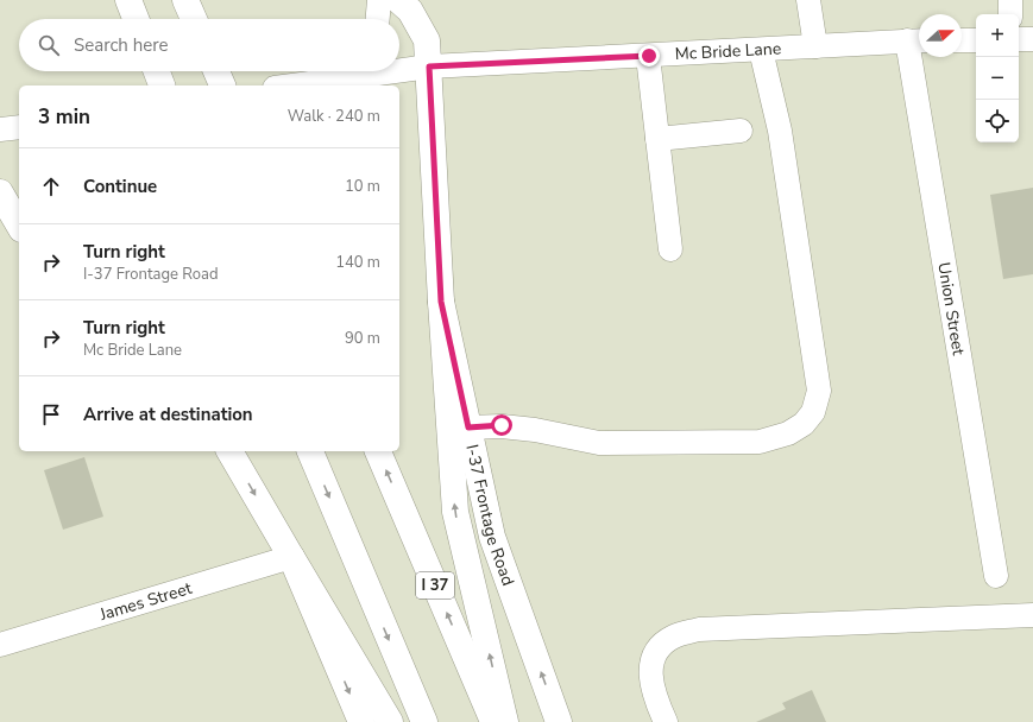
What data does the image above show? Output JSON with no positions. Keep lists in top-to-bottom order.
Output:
{
  "streets": {
    "main road": ["I-37 Frontage Road", "I 37"],
    "street": ["Mc Bride Lane", "Union Street", "James Street"]
  },
  "crossings": [
    ["Mc Bride Lane", "Union Street"],
    ["Mc Bride Lane", "I-37 Frontage Road"]
  ],
  "north": "right",
  "page": {
    "map_buttons": ["+", "−"],
    "search": "Search here",
    "heading": ["3 min", "Walk · 240 m"],
    "list": [
      ["Continue", "10 m"],
      ["Turn right", "I-37 Frontage Road", "140 m"],
      ["Turn right", "Mc Bride Lane", "90 m"],
      "Arrive at destination"
    ]
  }
}
